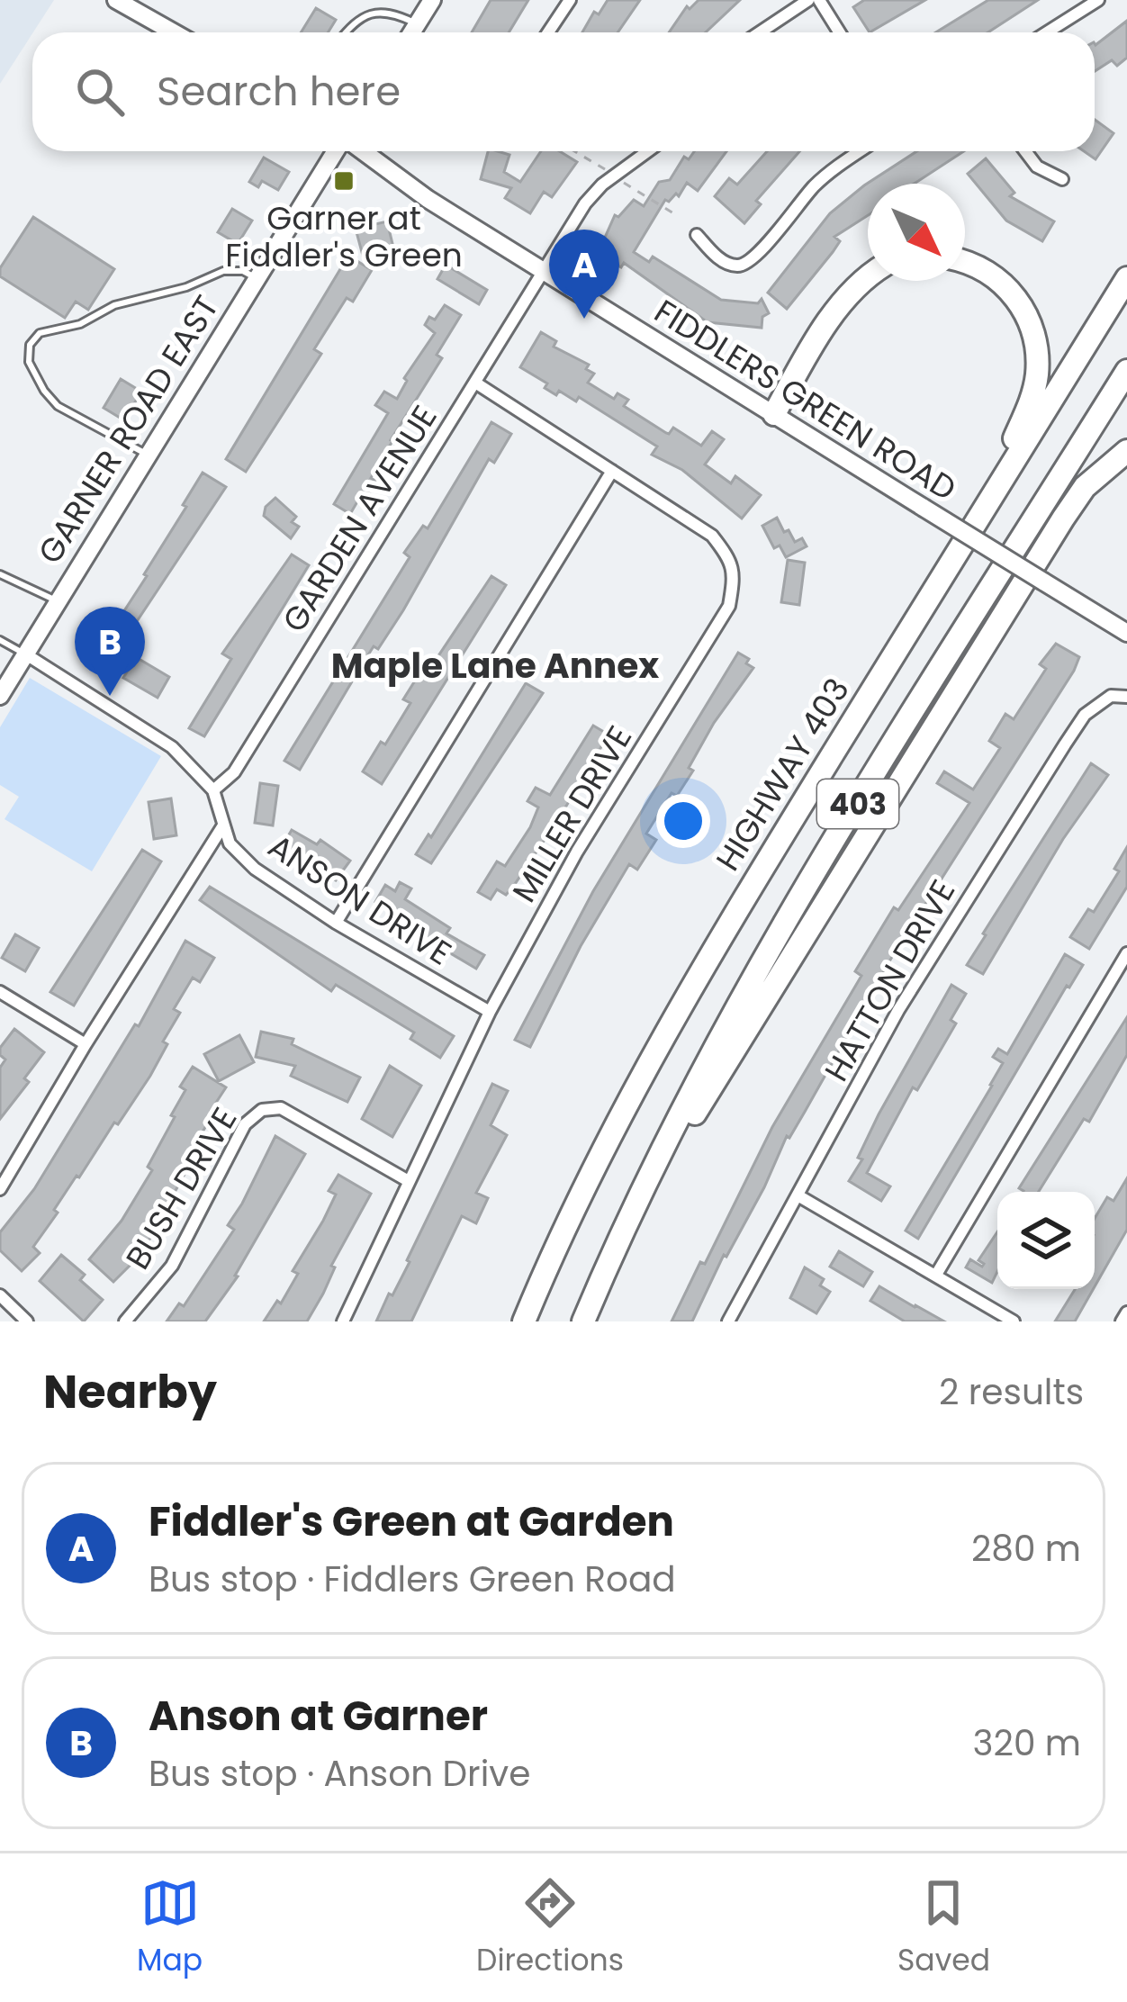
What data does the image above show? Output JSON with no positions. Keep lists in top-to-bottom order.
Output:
{
  "streets": {
    "highway": ["HIGHWAY 403", "403"],
    "main road": ["FIDDLERS GREEN ROAD", "GARNER ROAD EAST"],
    "street": [
      "GARDEN AVENUE",
      "MILLER DRIVE",
      "ANSON DRIVE",
      "HATTON DRIVE",
      "BUSH DRIVE"
    ]
  },
  "crossings": [
    ["FIDDLERS GREEN ROAD", "GARDEN AVENUE"],
    ["GARNER ROAD EAST", "ANSON DRIVE"],
    ["GARDEN AVENUE", "MILLER DRIVE"],
    ["GARDEN AVENUE", "ANSON DRIVE"],
    ["MILLER DRIVE", "ANSON DRIVE"],
    ["MILLER DRIVE", "BUSH DRIVE"]
  ],
  "districts": ["Maple Lane Annex"],
  "places": {
    "transit": ["Garner at Fiddler's Green"]
  },
  "north": "bottom right",
  "page": {
    "search": "Search here",
    "pins": ["A", "B"],
    "heading": ["Nearby", "2 results"],
    "list": [
      {
        "mark": "A",
        "name": "Fiddler's Green at Garden",
        "note": "Bus stop · Fiddlers Green Road",
        "value": "280 m"
      },
      {
        "mark": "B",
        "name": "Anson at Garner",
        "note": "Bus stop · Anson Drive",
        "value": "320 m"
      }
    ],
    "nav": ["Map", "Directions", "Saved"]
  }
}
